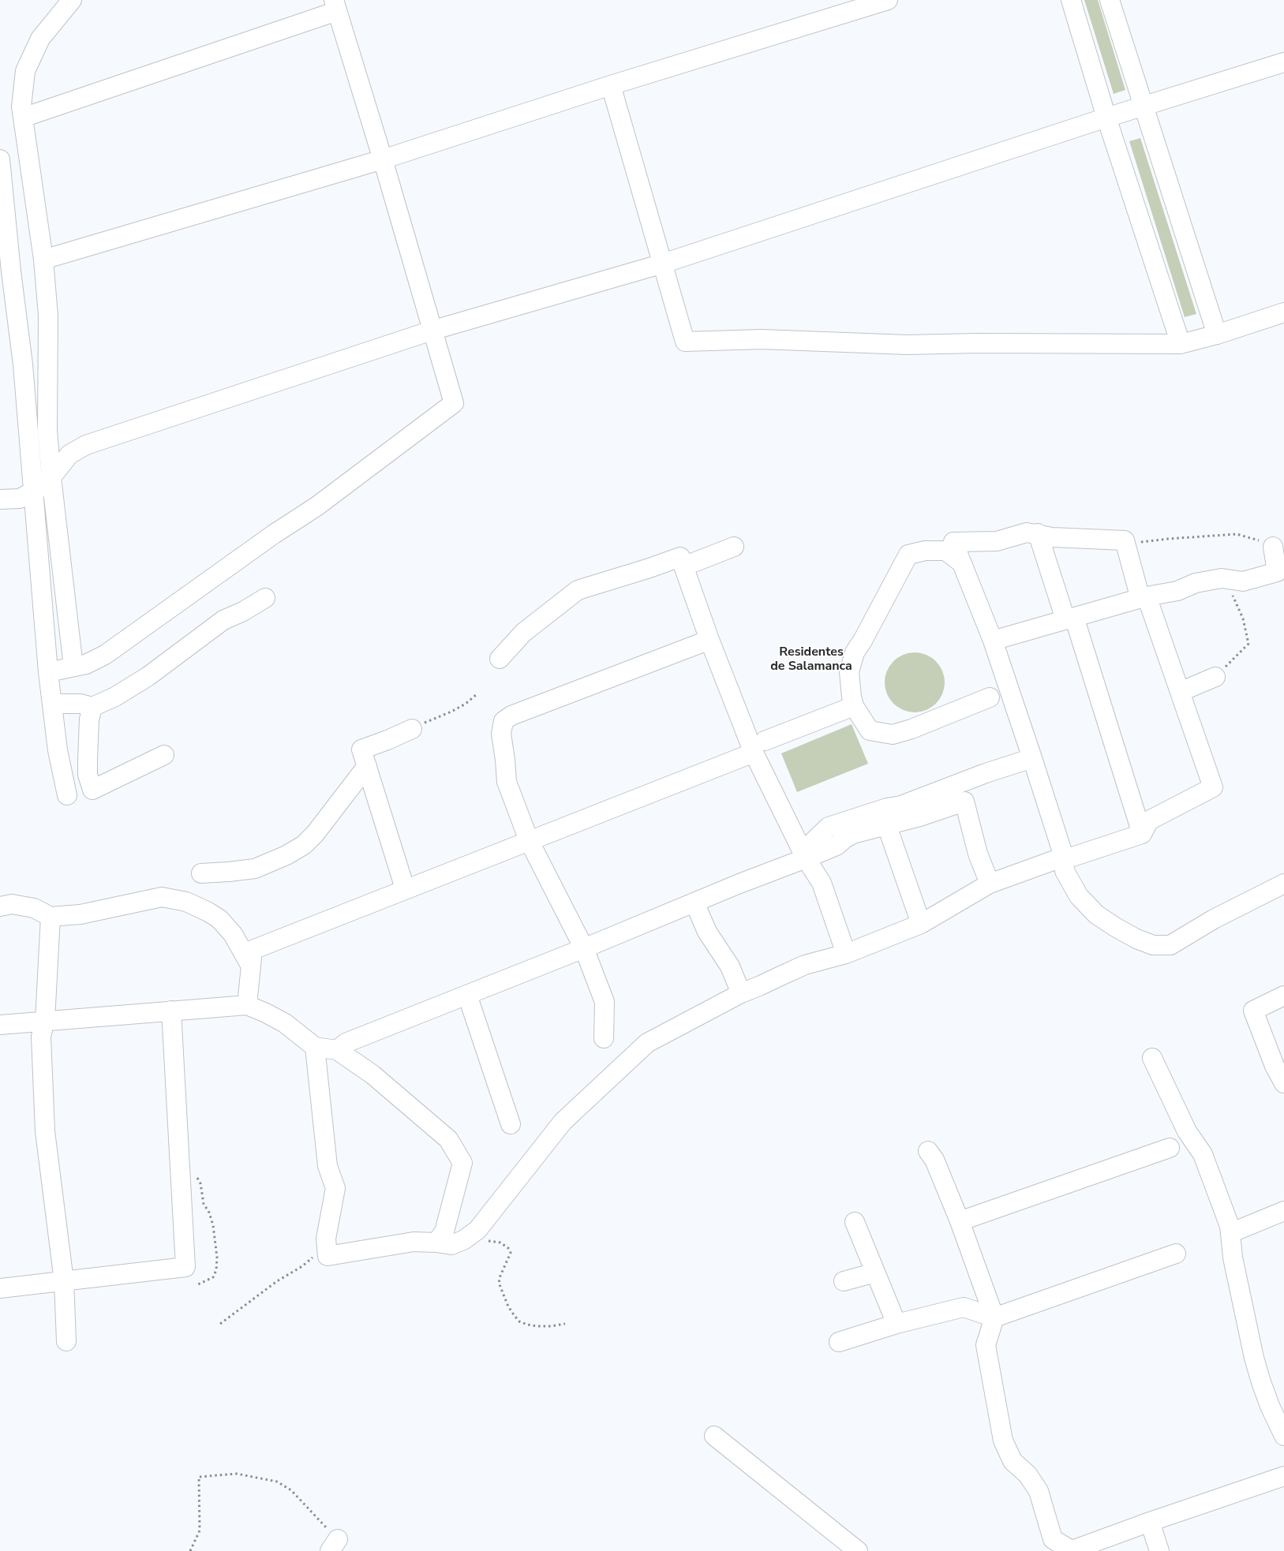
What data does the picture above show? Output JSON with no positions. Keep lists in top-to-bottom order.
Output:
{
  "districts": ["Residentes de Salamanca"]
}
